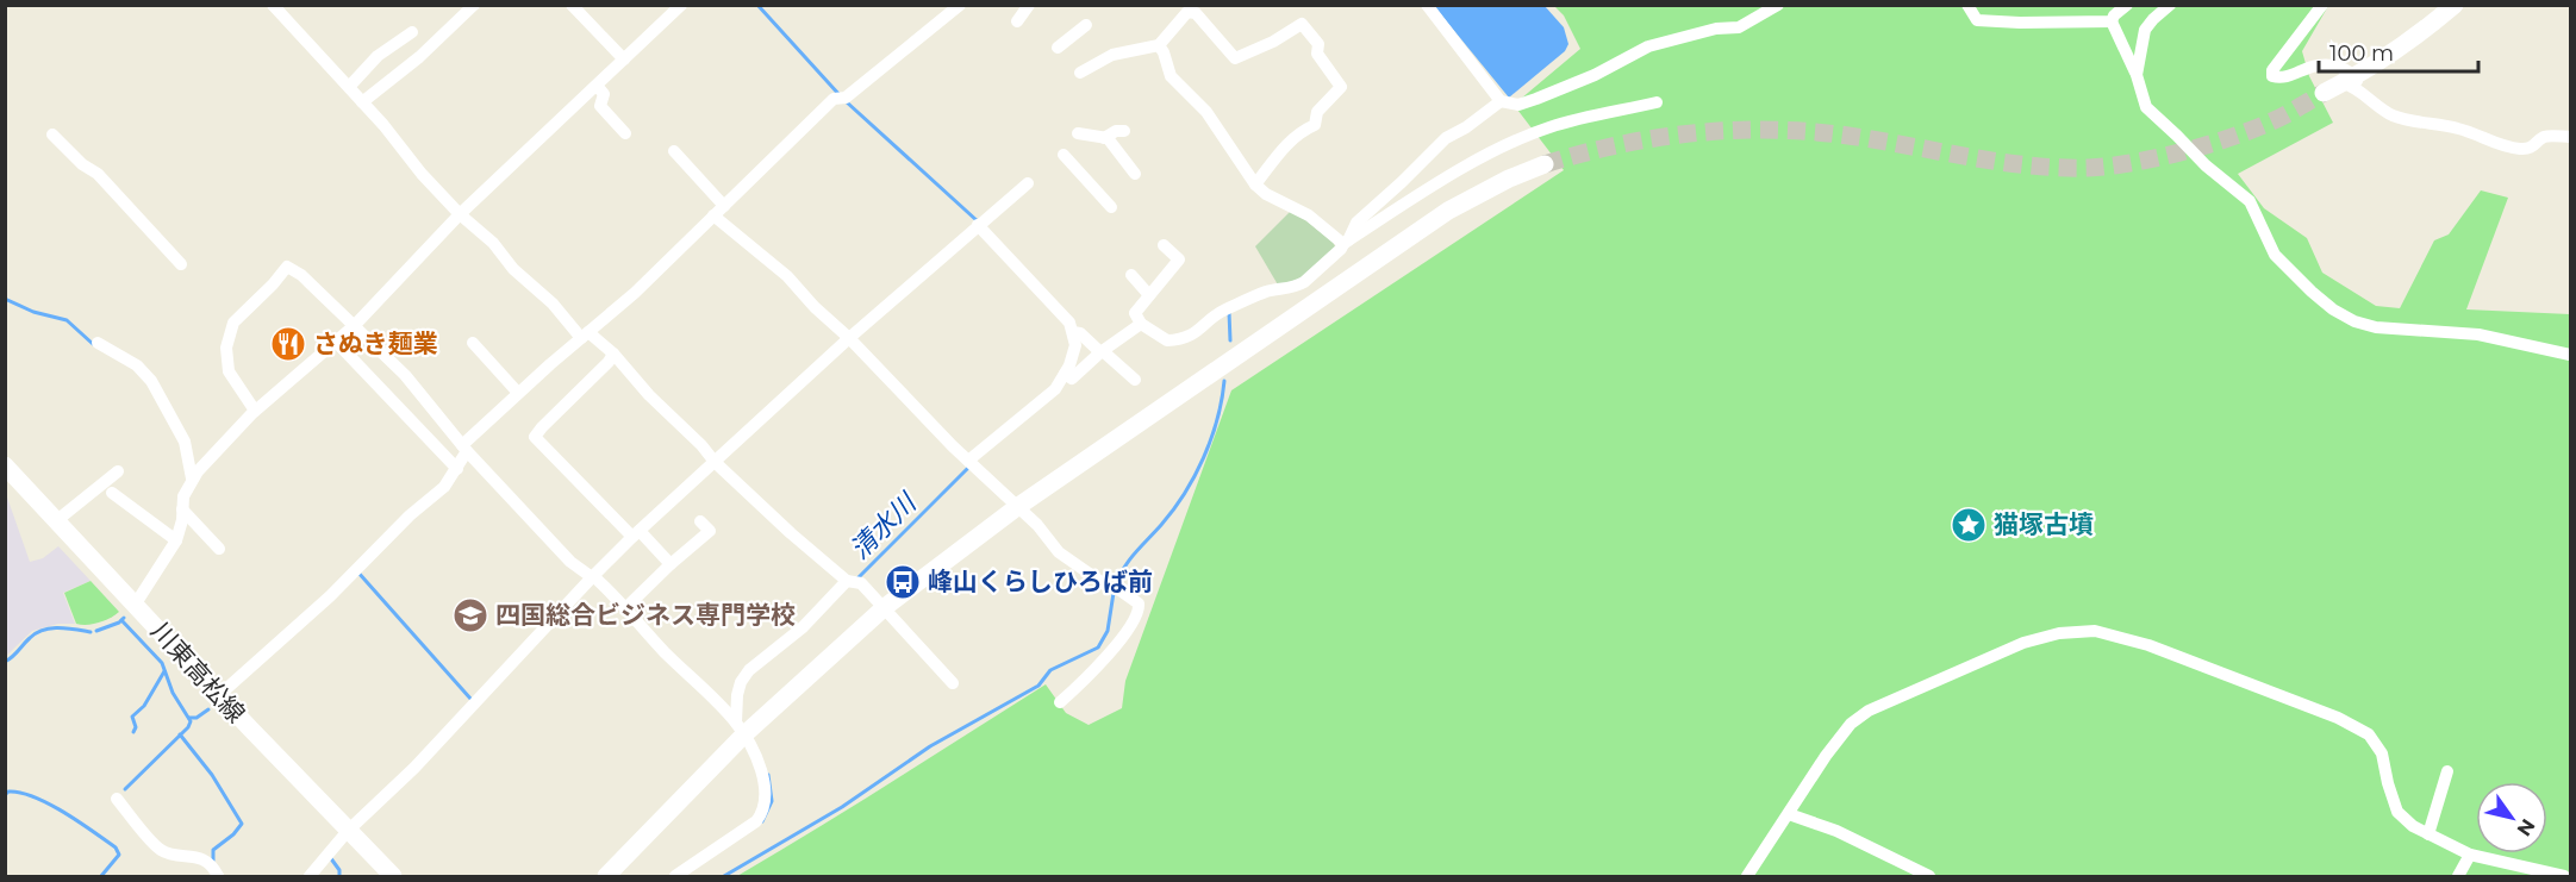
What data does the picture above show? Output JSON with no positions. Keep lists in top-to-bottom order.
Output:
{
  "streets": {
    "street": ["川東高松線"]
  },
  "water": ["清水川"],
  "places": {
    "restaurant": ["さぬき麺業"],
    "place": ["猫塚古墳"],
    "bus stop": ["峰山くらしひろば前"],
    "school or university": ["四国総合ビジネス専門学校"]
  },
  "scale_bar": "100 m",
  "north": "bottom right"
}
